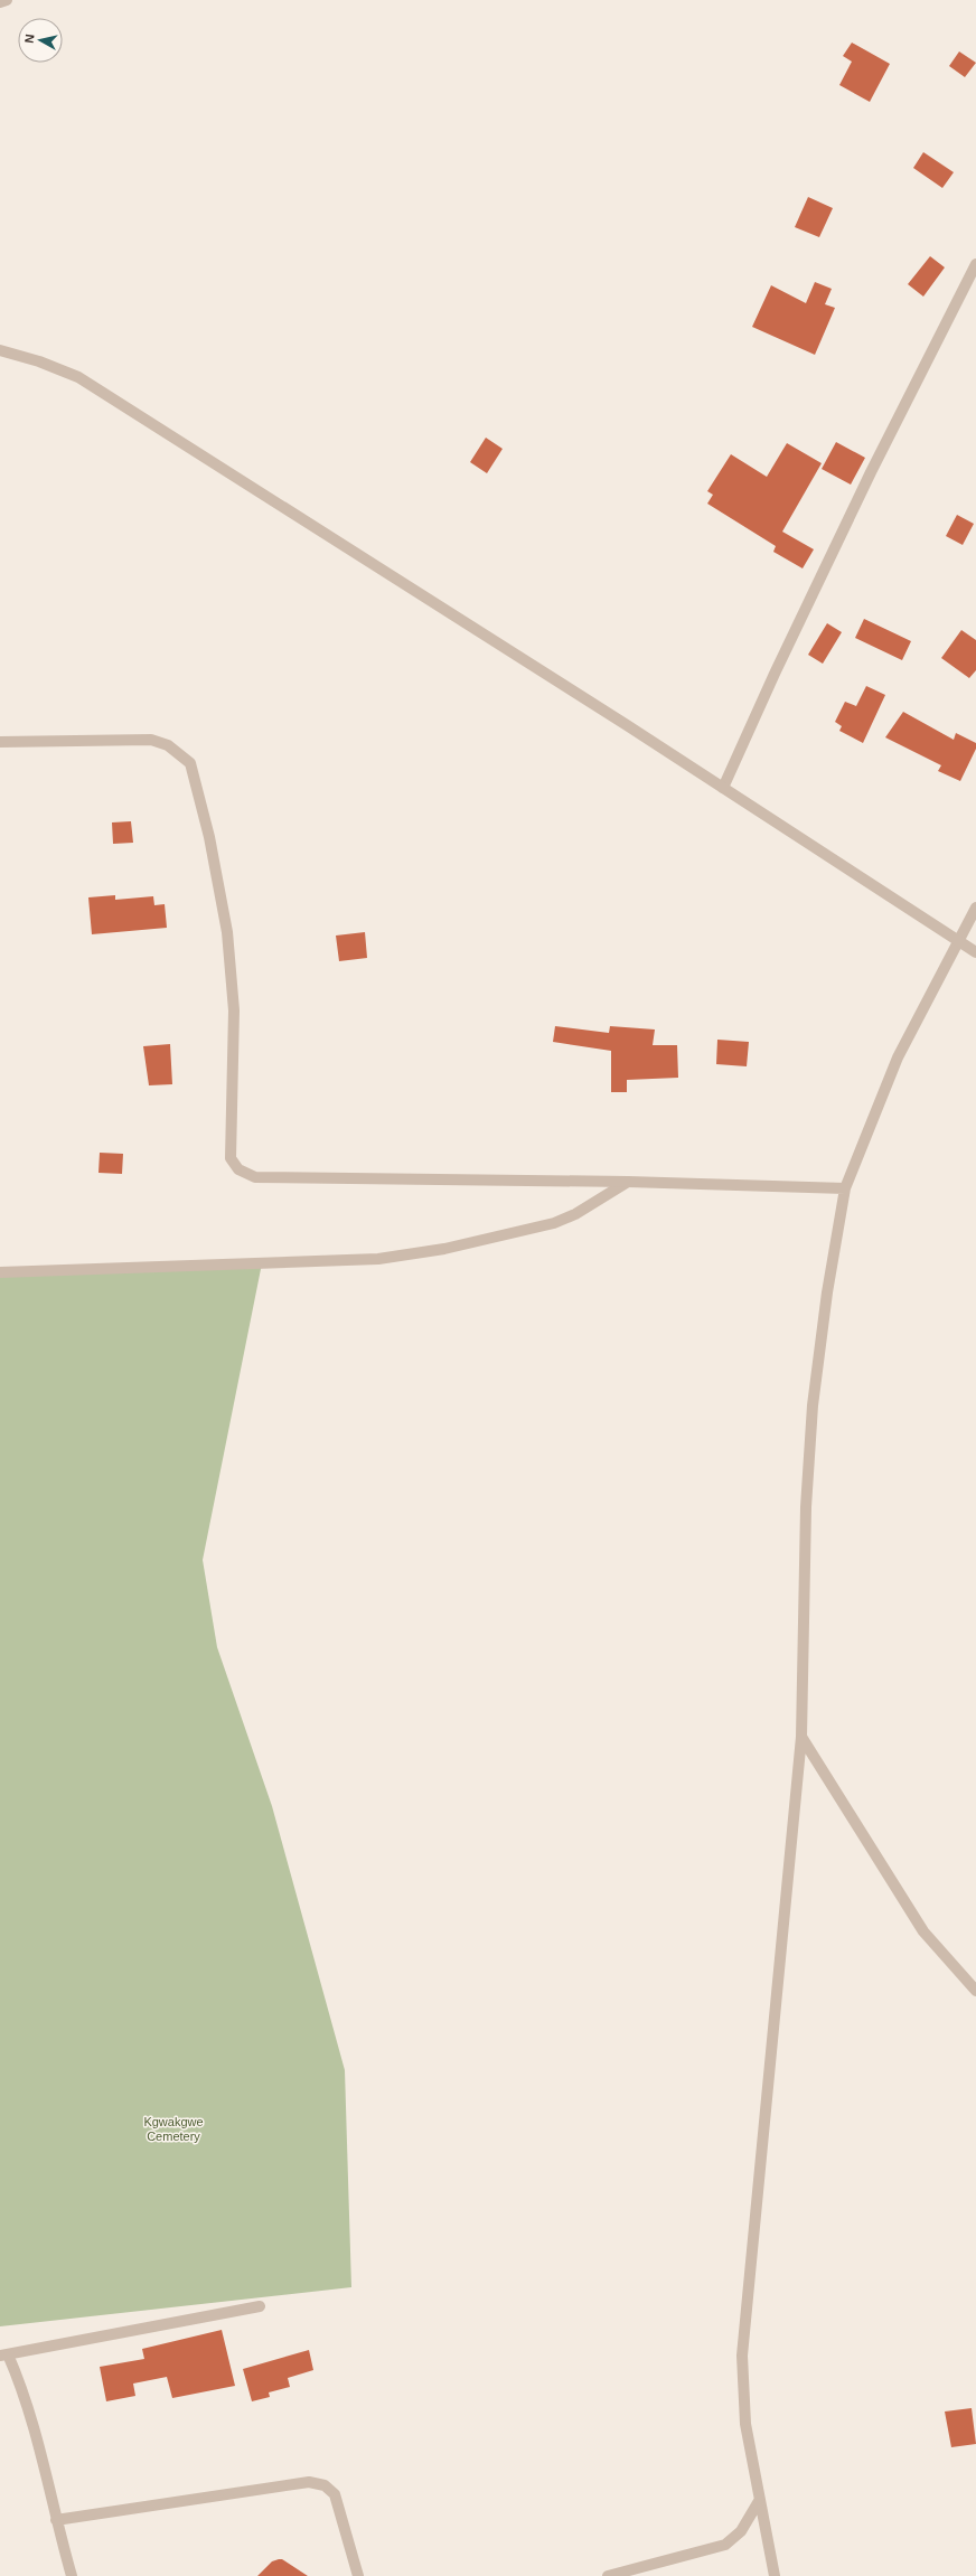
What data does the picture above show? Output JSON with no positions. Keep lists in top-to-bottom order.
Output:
{
  "parks": ["Kgwakgwe Cemetery"],
  "north": "left"
}
